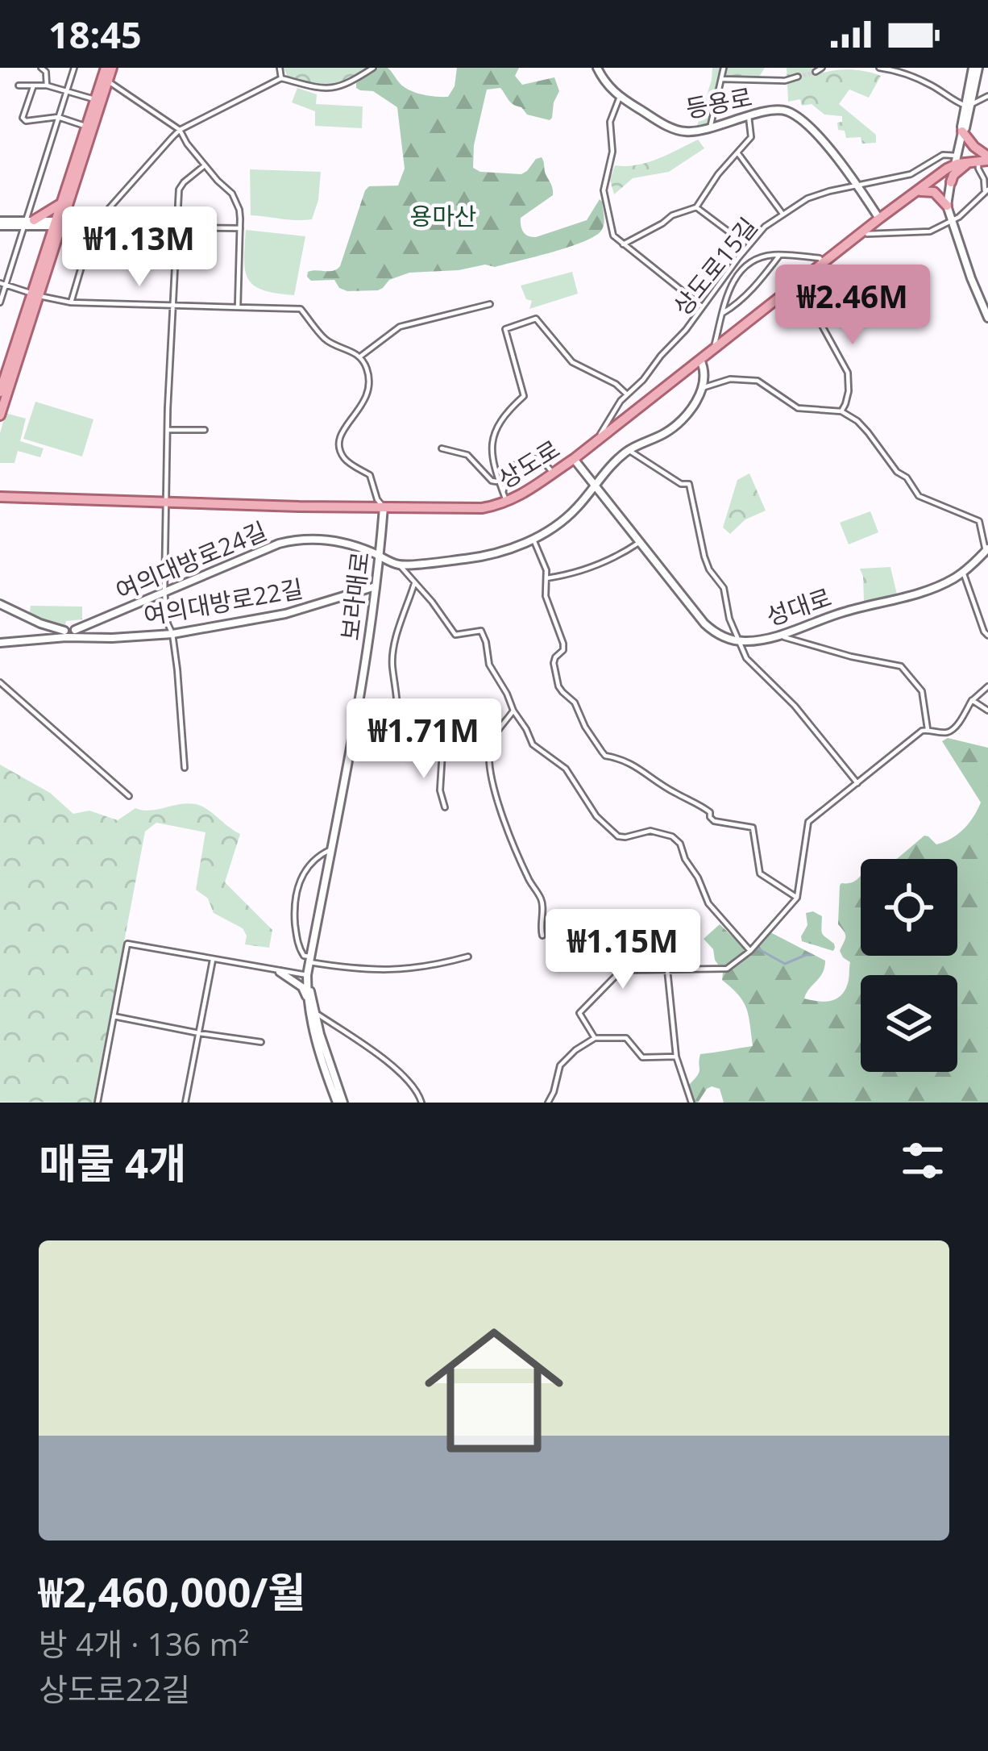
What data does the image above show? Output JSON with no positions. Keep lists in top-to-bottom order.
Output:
{
  "streets": {
    "main road": ["상도로"],
    "street": [
      "등용로",
      "상도로15길",
      "여의대방로24길",
      "보라매로",
      "여의대방로22길",
      "성대로"
    ]
  },
  "crossings": [
    ["등용로", "상도로15길"],
    ["등용로", "상도로"],
    ["상도로15길", "상도로"],
    ["상도로", "보라매로"],
    ["상도로", "성대로"],
    ["여의대방로24길", "보라매로"],
    ["여의대방로24길", "여의대방로22길"],
    ["보라매로", "여의대방로22길"]
  ],
  "parks": ["용마산"],
  "page": {
    "status": "18:45",
    "price": [
      "₩1.13M",
      "₩2.46M",
      "₩1.71M",
      "₩1.15M"
    ],
    "heading": "매물 4개",
    "list": [
      {
        "name": "₩2,460,000/월",
        "note": "방 4개 · 136 m² · 상도로22길"
      }
    ]
  }
}
